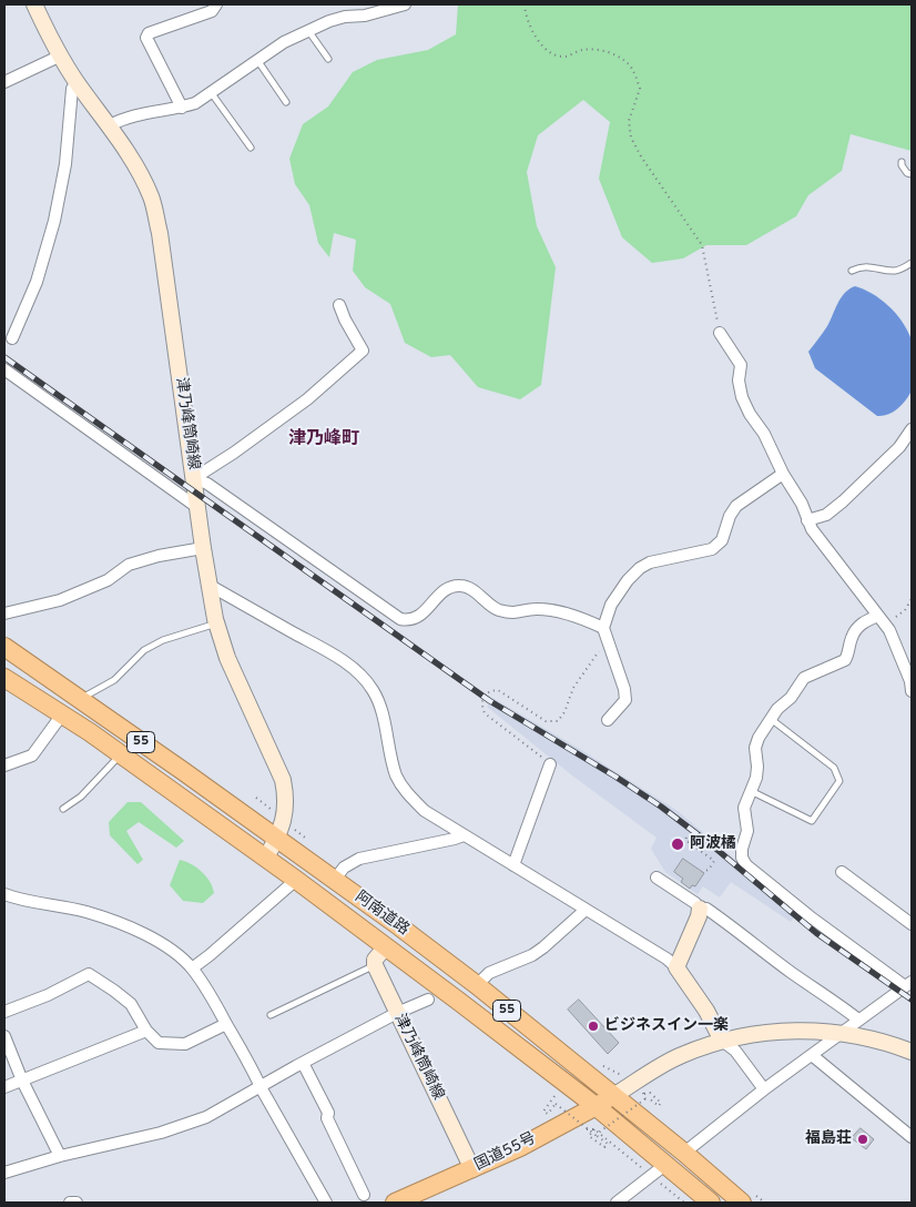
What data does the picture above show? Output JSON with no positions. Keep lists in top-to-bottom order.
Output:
{
  "streets": {
    "highway": ["55", "阿南道路", "国道55号"],
    "main road": ["津乃峰筒崎線"]
  },
  "crossings": [
    ["津乃峰筒崎線", "阿南道路"],
    ["津乃峰筒崎線", "国道55号"],
    ["阿南道路", "国道55号"]
  ],
  "districts": ["津乃峰町"],
  "places": ["阿波橘", "ビジネスイン一楽", "福島荘"]
}
